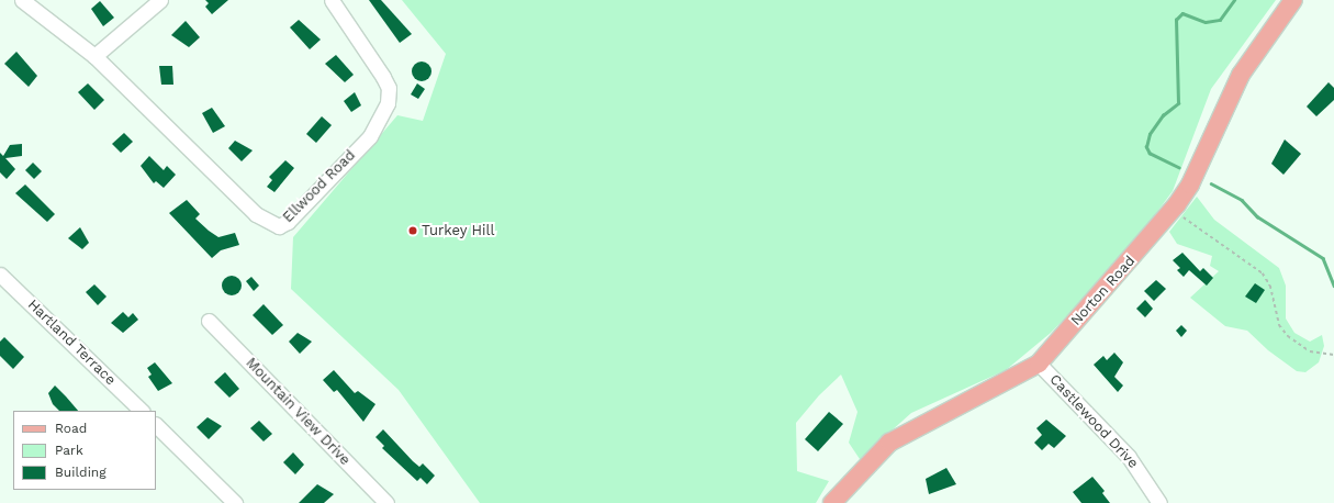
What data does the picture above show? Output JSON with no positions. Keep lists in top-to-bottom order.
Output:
{
  "streets": {
    "main road": ["Norton Road"],
    "street": [
      "Ellwood Road",
      "Hartland Terrace",
      "Mountain View Drive",
      "Castlewood Drive"
    ]
  },
  "crossings": [
    ["Norton Road", "Castlewood Drive"]
  ],
  "places": ["Turkey Hill"],
  "legend": ["Road", "Park", "Building"]
}
